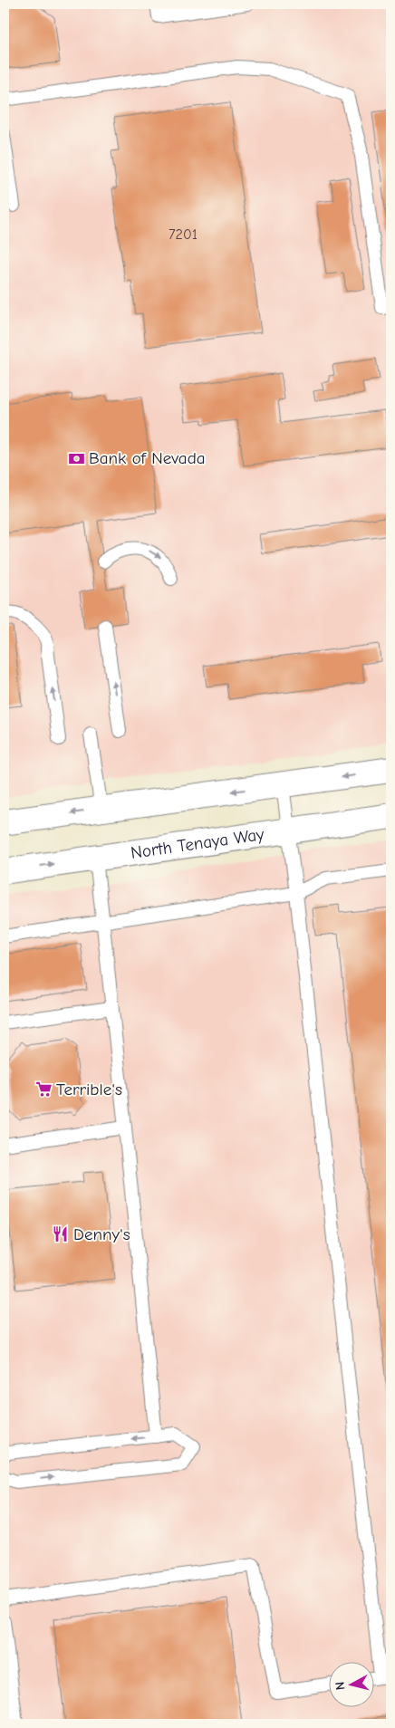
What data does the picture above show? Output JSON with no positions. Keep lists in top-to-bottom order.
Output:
{
  "streets": {
    "main road": ["North Tenaya Way"]
  },
  "places": {
    "bank": ["Bank of Nevada"],
    "supermarket": ["Terrible's"],
    "restaurant": ["Denny's"]
  },
  "house_numbers": ["7201"],
  "north": "left"
}
